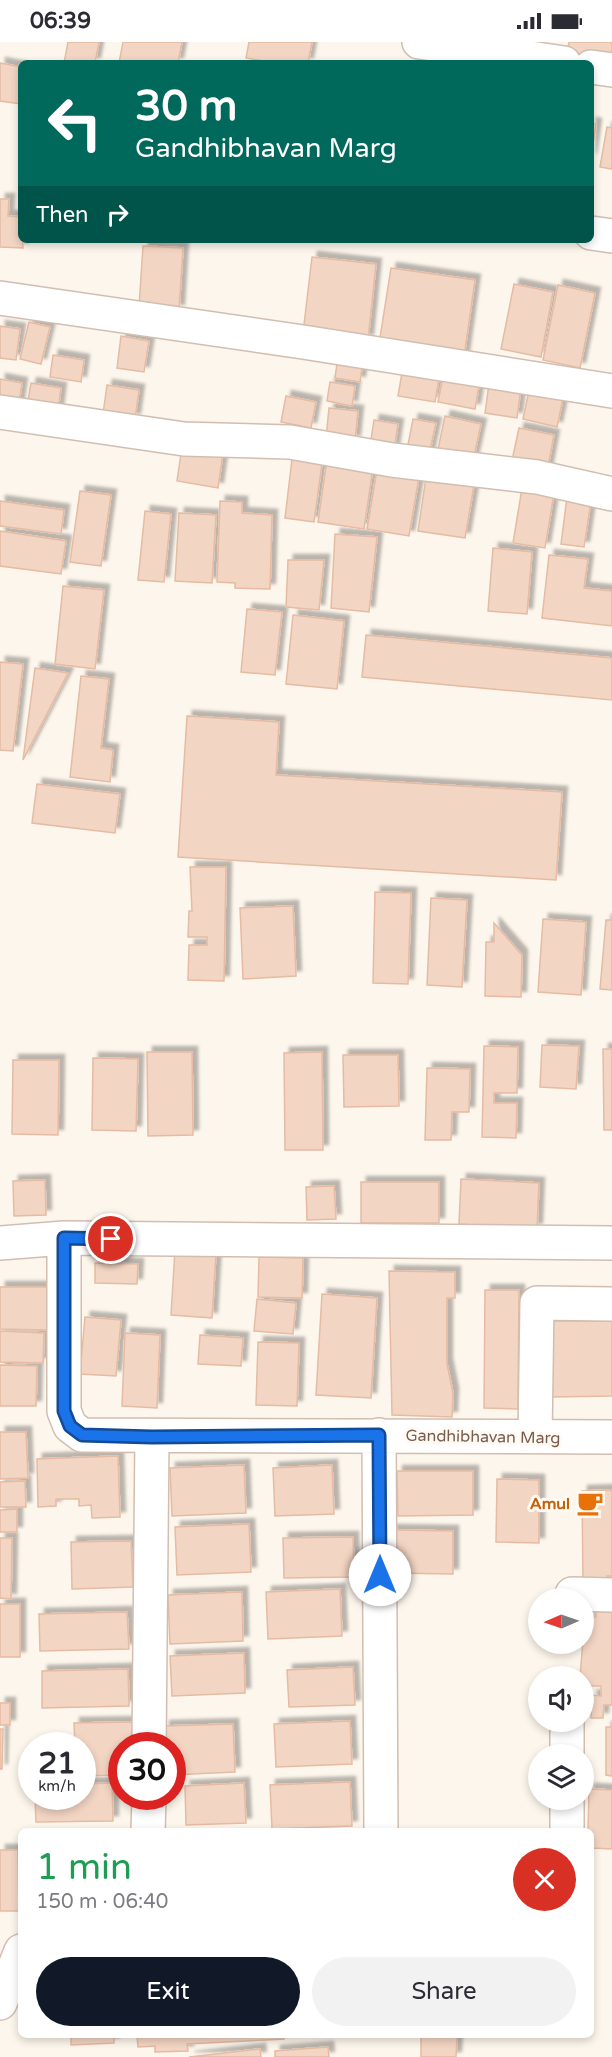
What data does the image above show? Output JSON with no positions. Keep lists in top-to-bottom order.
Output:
{
  "streets": {
    "street": ["Gandhibhavan Marg"]
  },
  "places": {
    "cafe": ["Amul"]
  },
  "north": "left",
  "page": {
    "status": "06:39",
    "turn": ["30 m", "Gandhibhavan Marg"],
    "then": "Then",
    "speed": "21 km/h",
    "limit": "30",
    "heading": ["1 min", "150 m · 06:40"],
    "buttons": ["Exit", "Share"]
  }
}
